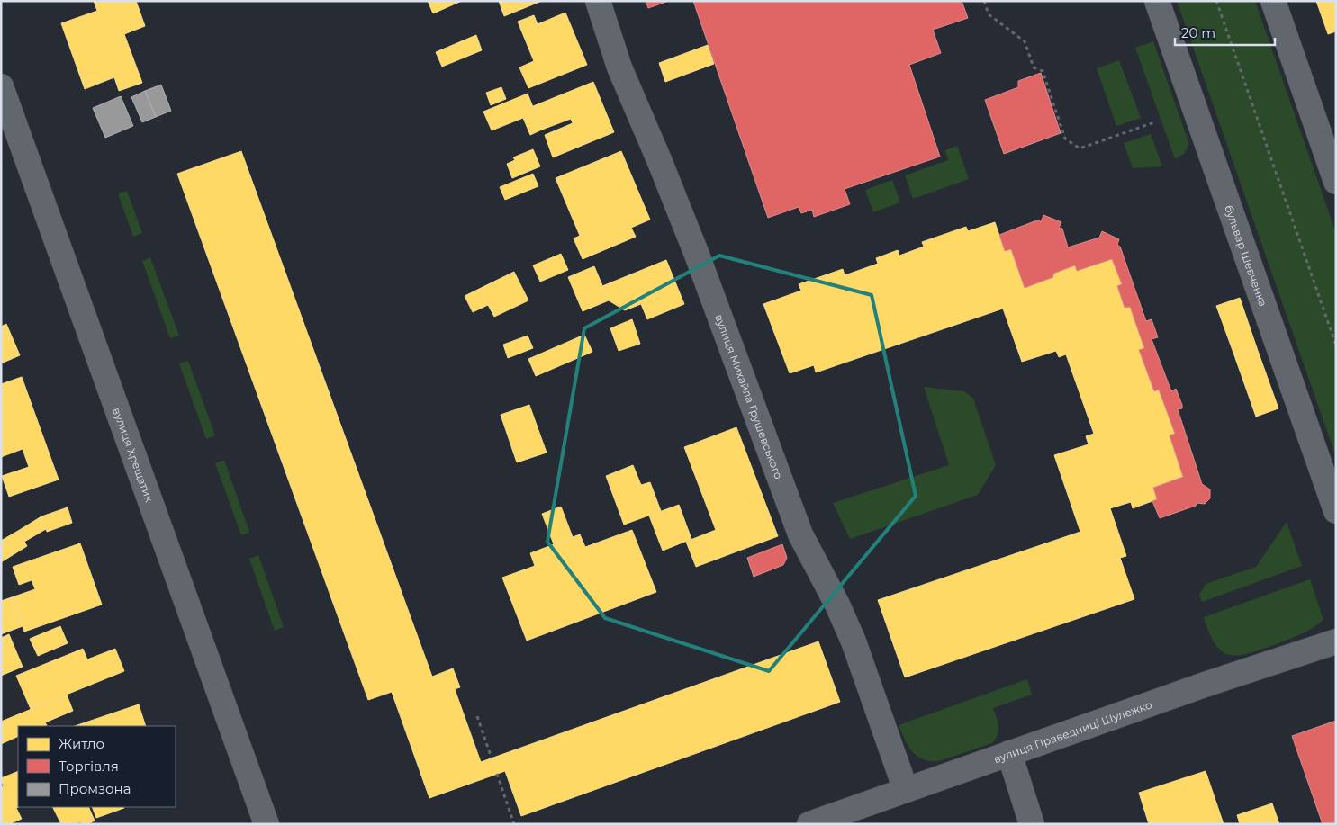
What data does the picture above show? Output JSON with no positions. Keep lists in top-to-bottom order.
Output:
{
  "streets": {
    "street": [
      "бульвар Шевченка",
      "вулиця Михайла Грушевського",
      "вулиця Хрещатик",
      "вулиця Праведниці Шулежко"
    ]
  },
  "crossings": [
    ["вулиця Михайла Грушевського", "вулиця Праведниці Шулежко"]
  ],
  "legend": ["Житло", "Торгівля", "Промзона"],
  "scale_bar": "20 m"
}
